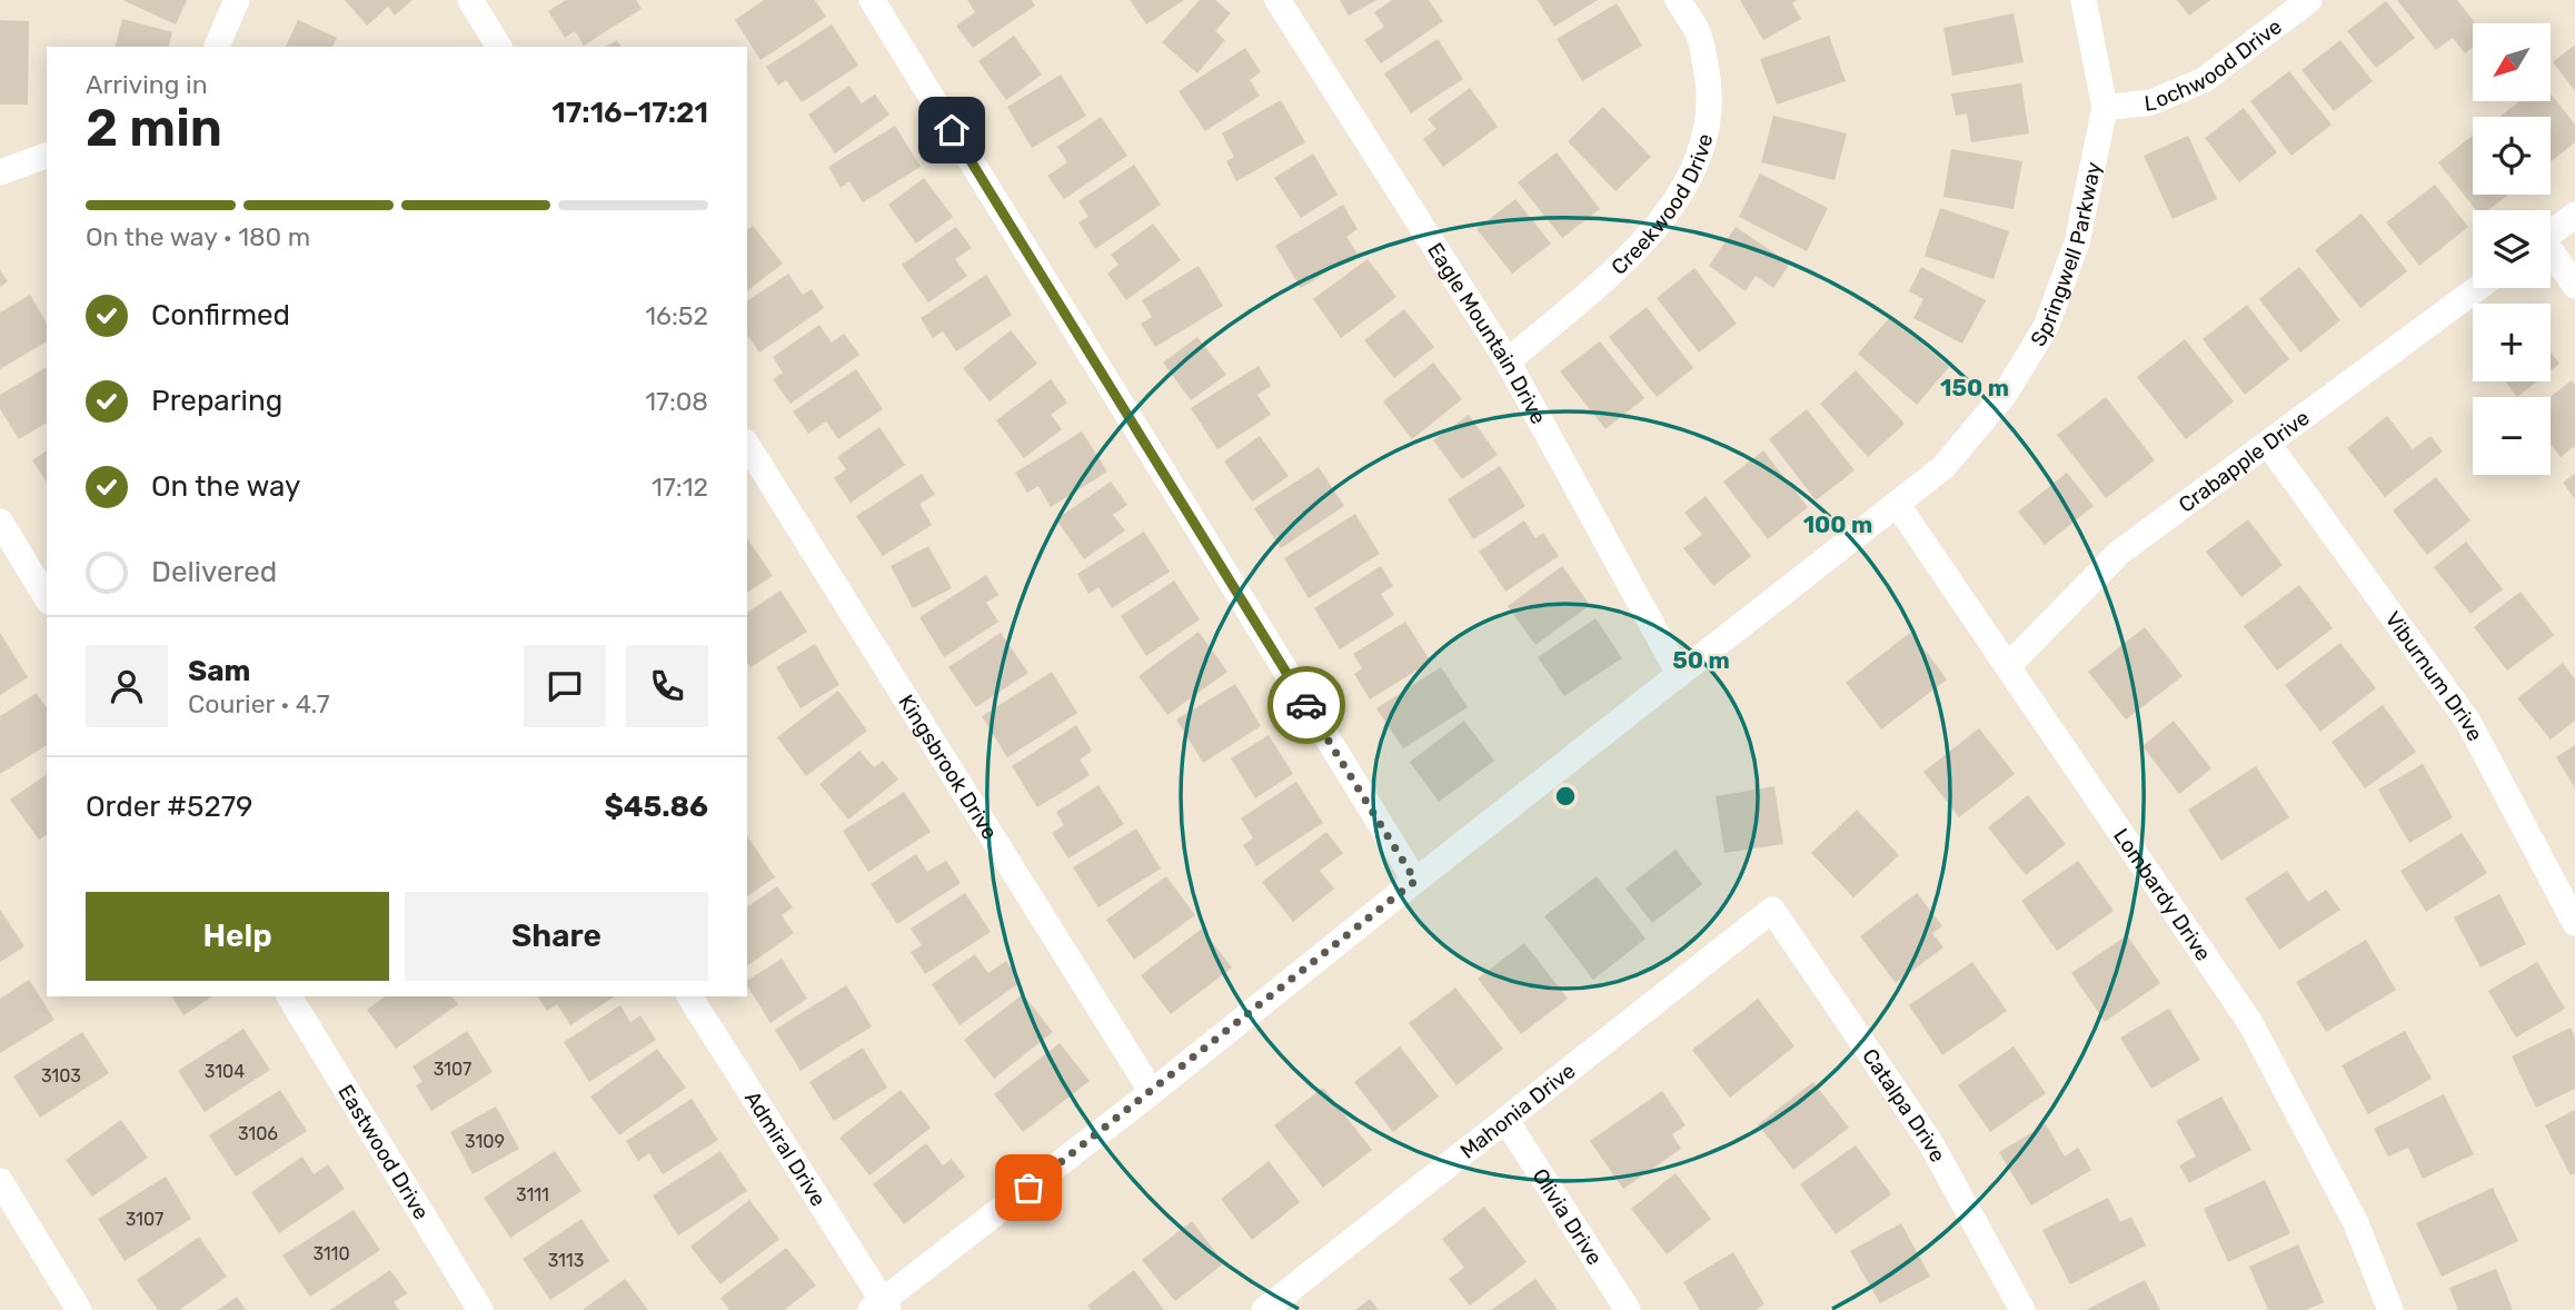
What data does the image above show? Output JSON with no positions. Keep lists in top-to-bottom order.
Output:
{
  "streets": {
    "street": [
      "Lochwood Drive",
      "Creekwood Drive",
      "Springwell Parkway",
      "Eagle Mountain Drive",
      "Crabapple Drive",
      "Viburnum Drive",
      "Kingsbrook Drive",
      "Lombardy Drive",
      "Catalpa Drive",
      "Mahonia Drive",
      "Admiral Drive",
      "Eastwood Drive",
      "Olivia Drive"
    ]
  },
  "crossings": [
    ["Lochwood Drive", "Springwell Parkway"],
    ["Creekwood Drive", "Eagle Mountain Drive"],
    ["Springwell Parkway", "Eagle Mountain Drive"],
    ["Springwell Parkway", "Kingsbrook Drive"],
    ["Springwell Parkway", "Lombardy Drive"],
    ["Springwell Parkway", "Admiral Drive"],
    ["Crabapple Drive", "Viburnum Drive"],
    ["Crabapple Drive", "Lombardy Drive"],
    ["Catalpa Drive", "Mahonia Drive"],
    ["Mahonia Drive", "Olivia Drive"]
  ],
  "house_numbers": [
    "3107",
    "3104",
    "3103",
    "3106",
    "3109",
    "3111",
    "3107",
    "3110",
    "3113"
  ],
  "north": "bottom left",
  "page": {
    "map_buttons": ["+", "−"],
    "heading": ["2 min", "Arriving in", "17:16–17:21"],
    "panel": [
      "Sam",
      "Courier · 4.7",
      "Order #5279",
      "$45.86"
    ],
    "bar": "On the way · 180 m",
    "list": [
      ["Confirmed", "16:52"],
      ["Preparing", "17:08"],
      ["On the way", "17:12"],
      "Delivered"
    ],
    "buttons": ["Help", "Share"]
  },
  "rings": ["150 m", "100 m", "50 m"]
}
